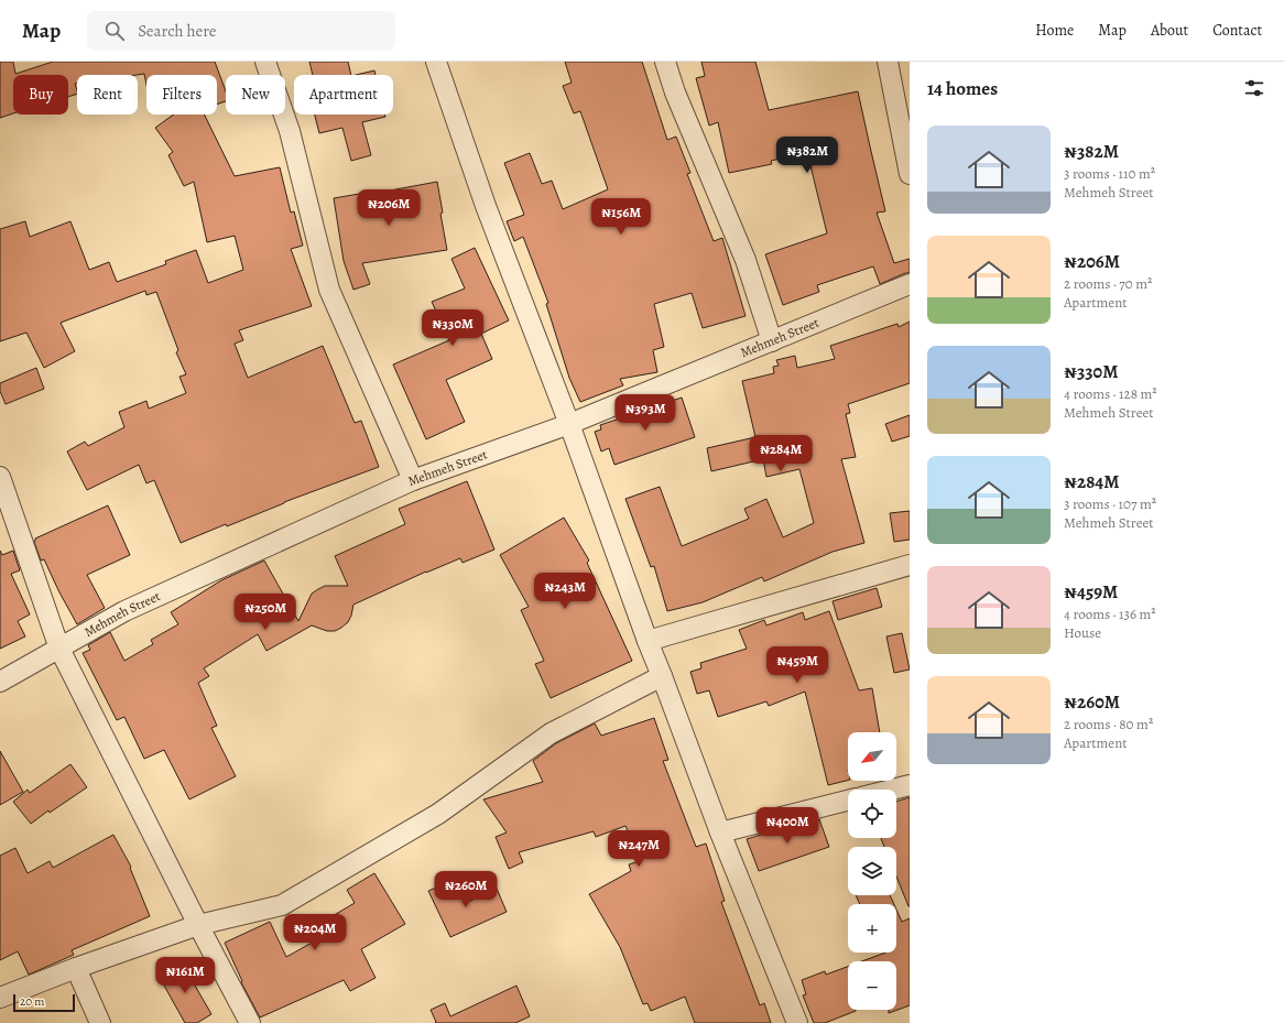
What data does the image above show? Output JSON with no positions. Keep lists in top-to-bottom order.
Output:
{
  "streets": {
    "street": ["Mehmeh Street"]
  },
  "scale_bar": "20 m",
  "north": "bottom left",
  "page": {
    "header": "Map",
    "search": "Search here",
    "nav": [
      "Home",
      "Map",
      "About",
      "Contact"
    ],
    "heading": "14 homes",
    "chip": [
      "Buy",
      "Rent",
      "Filters",
      "New",
      "Apartment"
    ],
    "list": [
      {
        "name": "₦382M",
        "note": "3 rooms · 110 m² · Mehmeh Street"
      },
      {
        "name": "₦206M",
        "note": "2 rooms · 70 m² · Apartment"
      },
      {
        "name": "₦330M",
        "note": "4 rooms · 128 m² · Mehmeh Street"
      },
      {
        "name": "₦284M",
        "note": "3 rooms · 107 m² · Mehmeh Street"
      },
      {
        "name": "₦459M",
        "note": "4 rooms · 136 m² · House"
      },
      {
        "name": "₦260M",
        "note": "2 rooms · 80 m² · Apartment"
      }
    ],
    "price": [
      "₦382M",
      "₦206M",
      "₦156M",
      "₦330M",
      "₦393M",
      "₦284M",
      "₦243M",
      "₦250M",
      "₦459M",
      "₦400M",
      "₦247M",
      "₦260M",
      "₦204M",
      "₦161M"
    ],
    "map_buttons": ["+", "−"],
    "scale": "20 m"
  }
}
